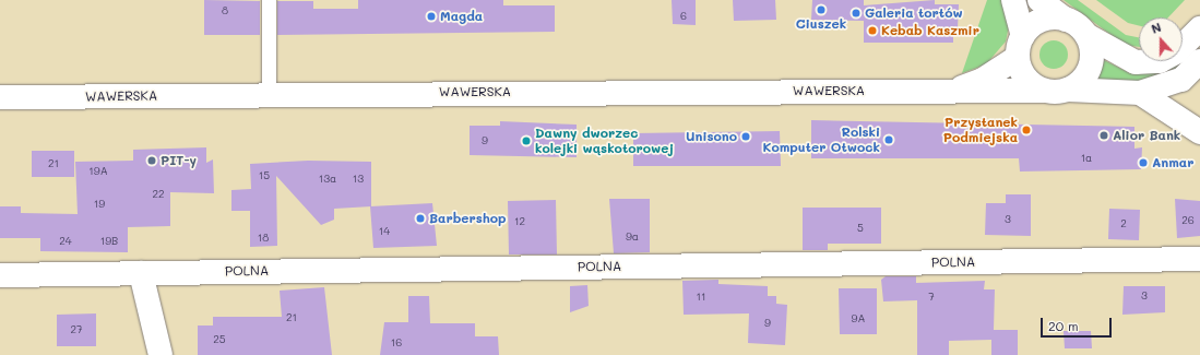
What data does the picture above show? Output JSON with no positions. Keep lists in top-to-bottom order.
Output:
{
  "streets": {
    "street": ["WAWERSKA", "POLNA"]
  },
  "places": [
    "Ciuszek",
    "Galeria tortów",
    "Magda",
    "Kebab Kaszmir",
    "Przystanek Podmiejska",
    "Alior Bank",
    "Unisono",
    "Rolski Komputer Otwock",
    "Dawny dworzec kolejki wąskotorowej",
    "PIT-y",
    "Anmar",
    "Barbershop"
  ],
  "house_numbers": [
    "8",
    "6",
    "9",
    "1a",
    "21",
    "19A",
    "15",
    "13a",
    "13",
    "22",
    "19",
    "3",
    "26",
    "12",
    "2",
    "5",
    "14",
    "9a",
    "18",
    "24",
    "19B",
    "3",
    "11",
    "7",
    "21",
    "9A",
    "9",
    "27",
    "25",
    "16"
  ],
  "scale_bar": "20 m",
  "north": "top"
}
